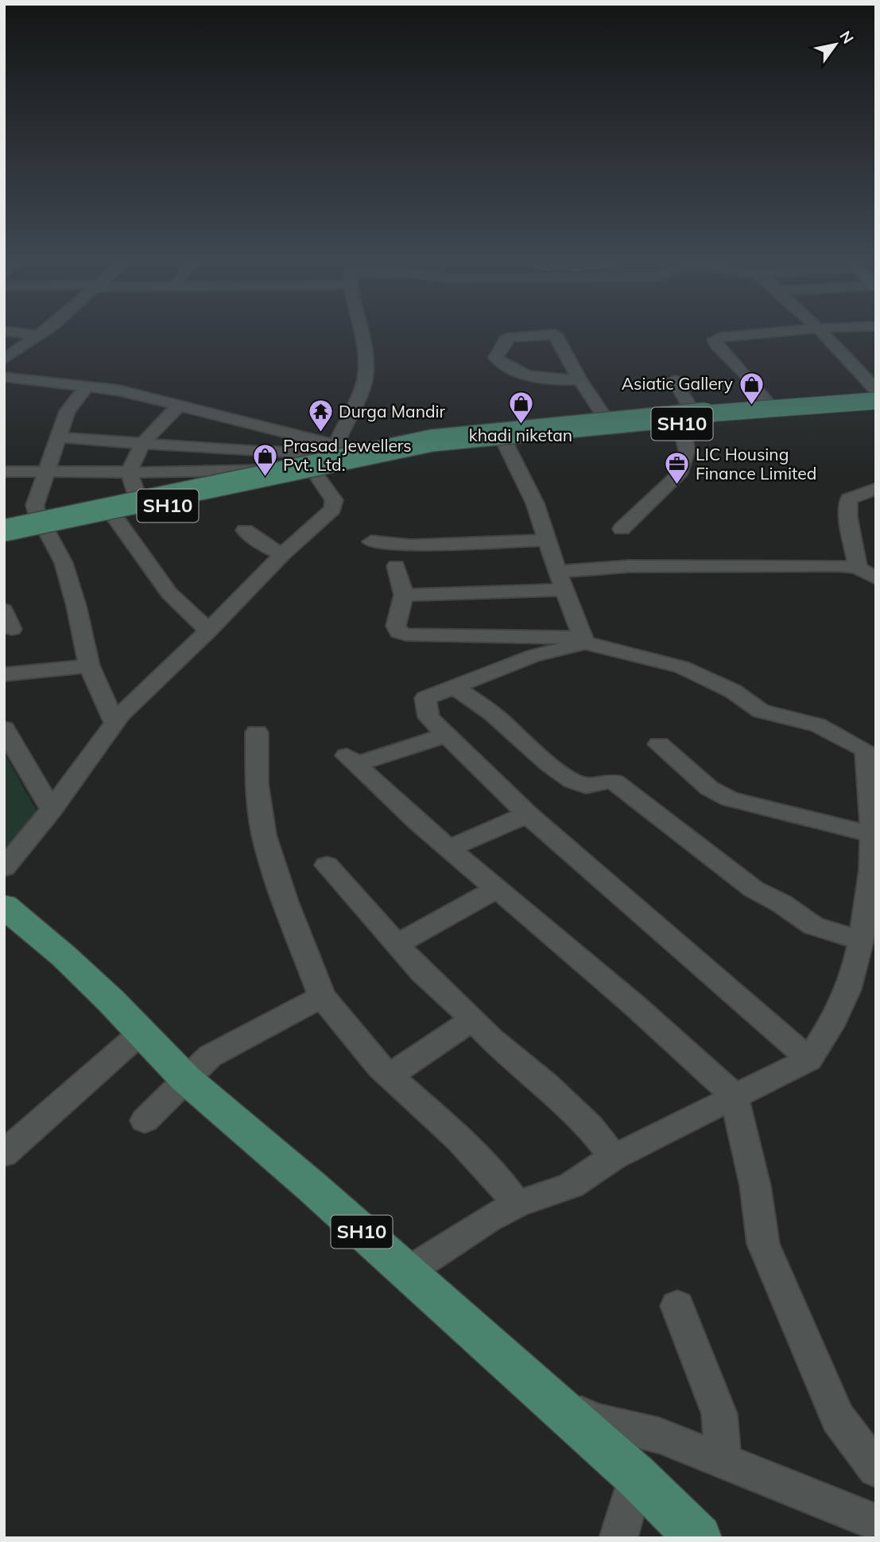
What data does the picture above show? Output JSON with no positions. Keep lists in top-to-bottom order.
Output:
{
  "streets": {
    "main road": ["SH10"]
  },
  "places": {
    "shop": ["Asiatic Gallery", "khadi niketan", "Prasad Jewellers Pvt. Ltd."],
    "temple": ["Durga Mandir"],
    "office": ["LIC Housing Finance Limited"]
  },
  "north": "top right"
}
